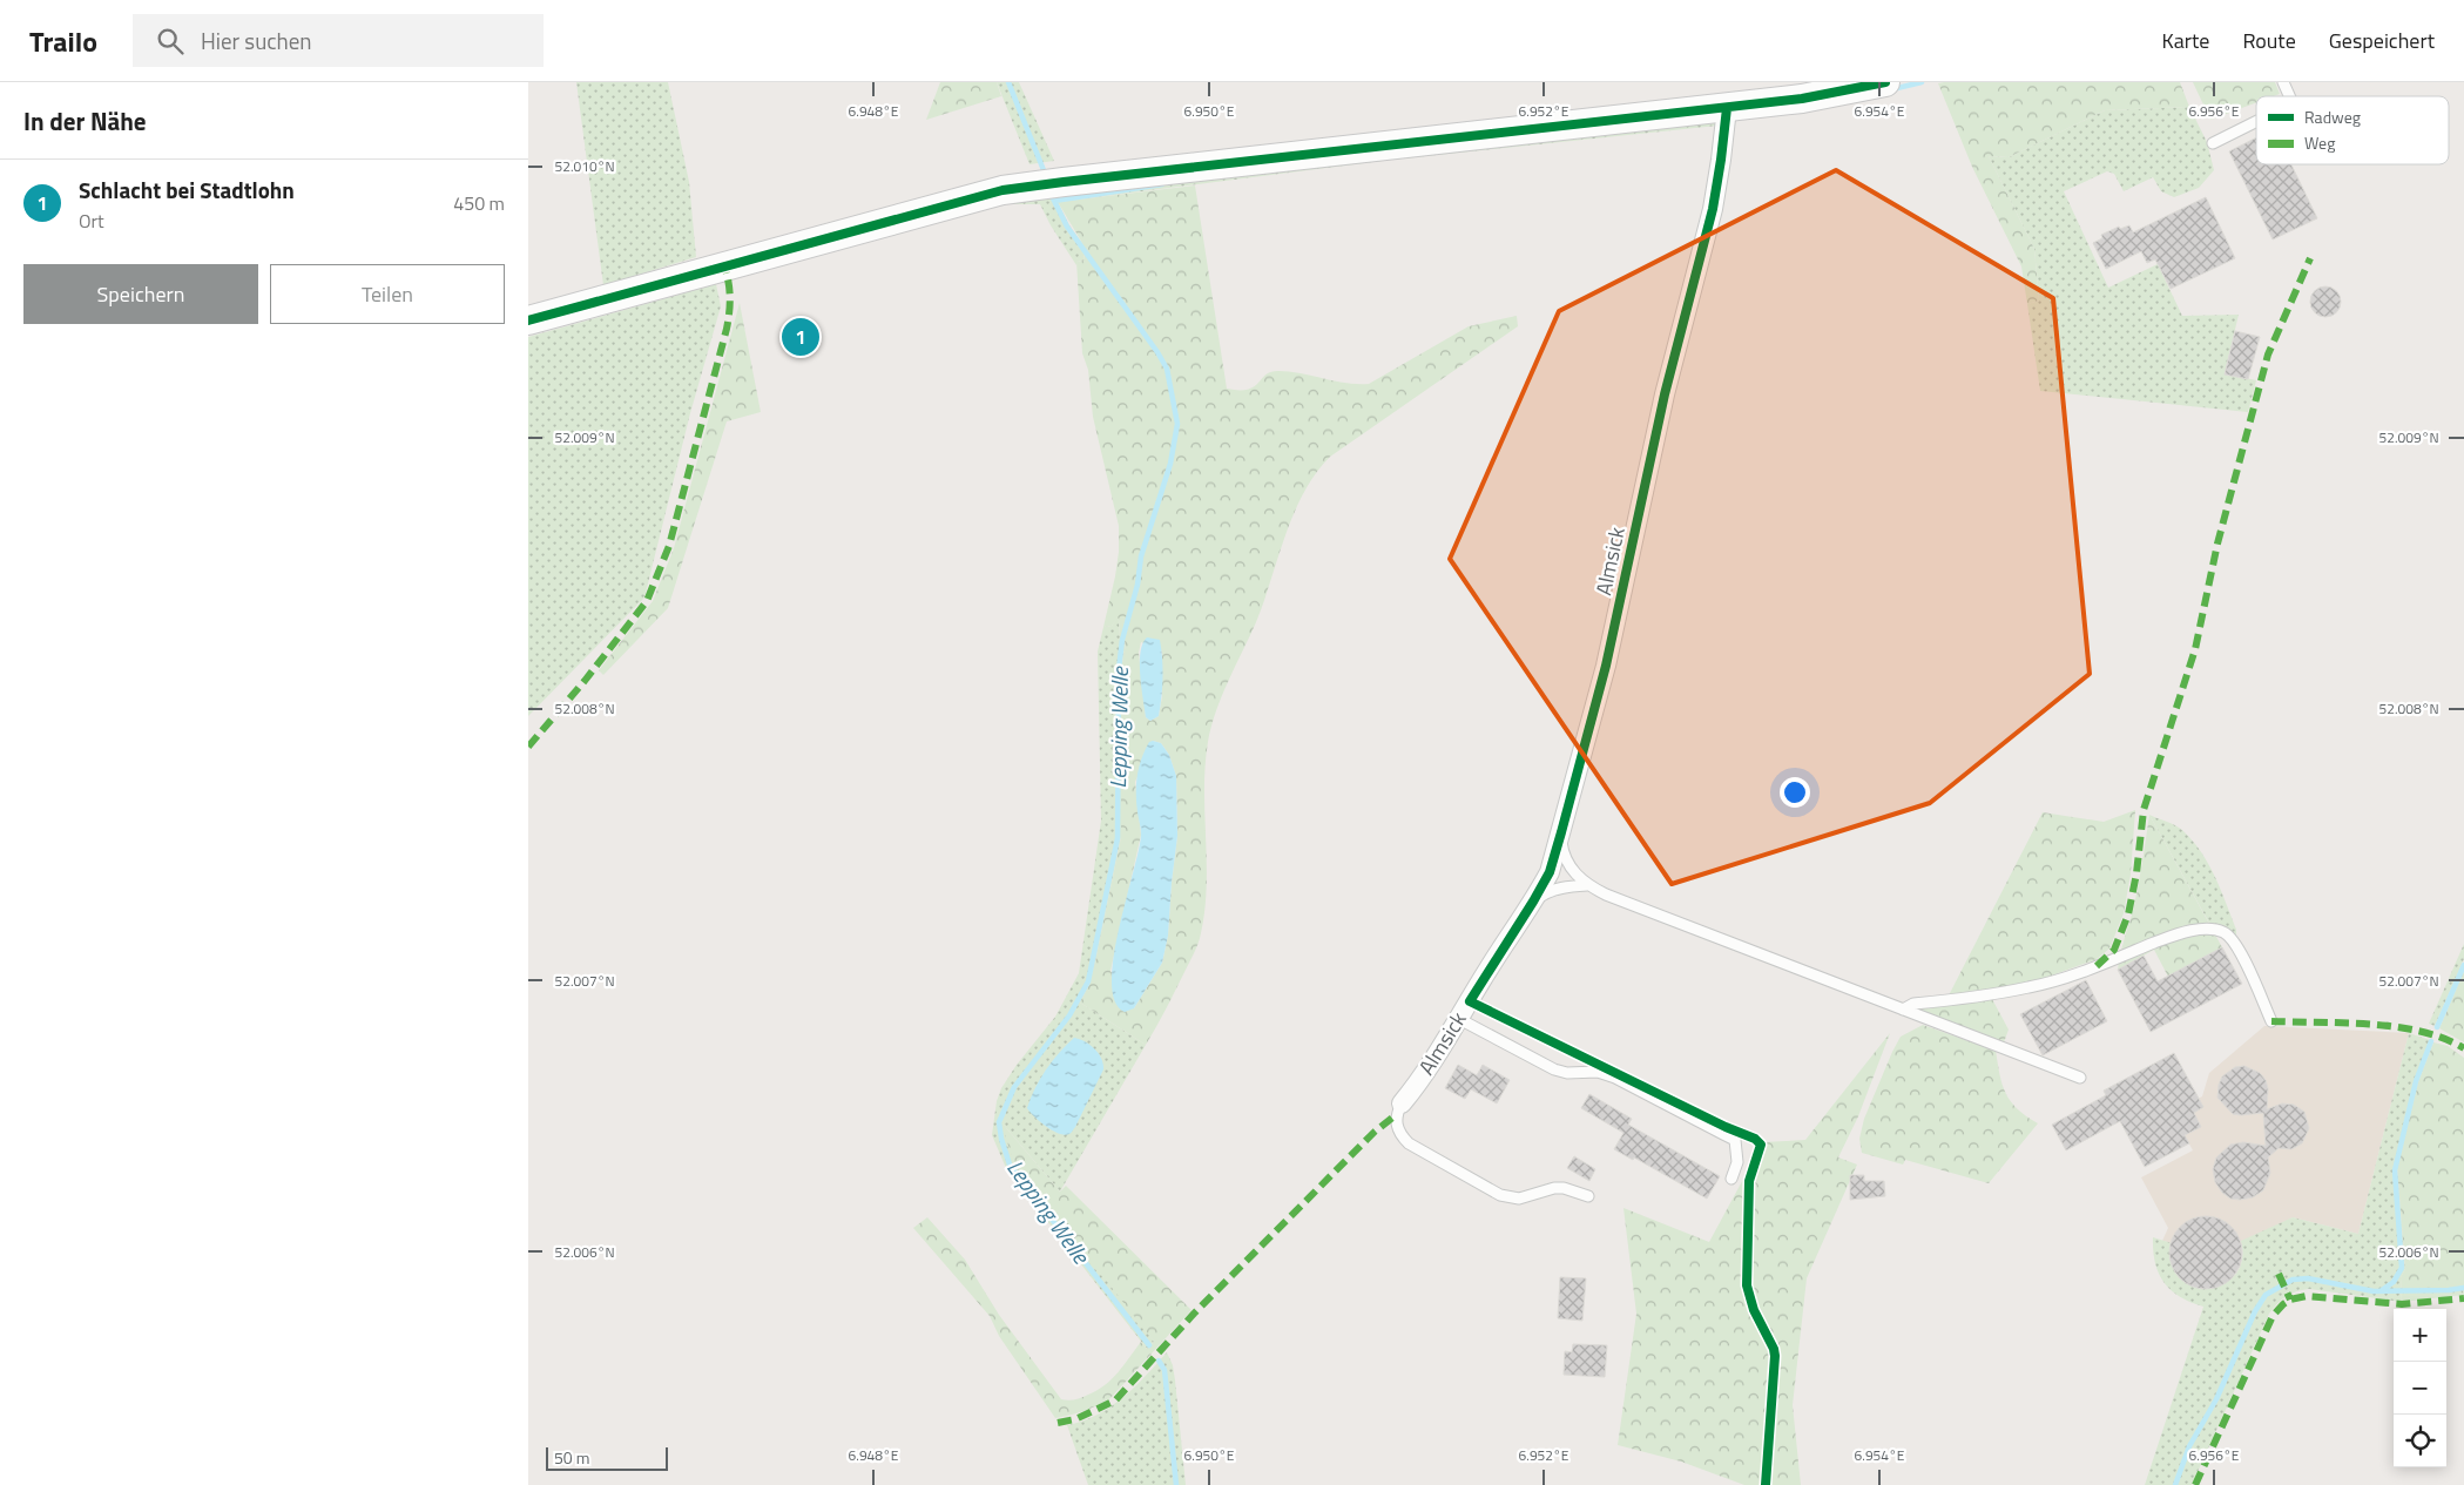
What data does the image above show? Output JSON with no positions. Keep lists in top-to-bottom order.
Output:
{
  "streets": {
    "street": ["Almsick"]
  },
  "water": ["Lepping Welle"],
  "legend": ["Radweg", "Weg"],
  "scale_bar": "50 m",
  "page": {
    "header": "Trailo",
    "search": "Hier suchen",
    "nav": ["Karte", "Route", "Gespeichert"],
    "heading": "In der Nähe",
    "list": [
      {
        "mark": "1",
        "name": "Schlacht bei Stadtlohn",
        "note": "Ort",
        "value": "450 m"
      }
    ],
    "buttons": ["Speichern", "Teilen"],
    "pins": "1",
    "map_buttons": ["+", "−"],
    "scale": "50 m"
  },
  "coordinates": [
    "6.948°E",
    "6.950°E",
    "6.952°E",
    "6.954°E",
    "6.956°E",
    "52.010°N",
    "52.009°N",
    "52.008°N",
    "52.007°N",
    "52.006°N"
  ]
}
